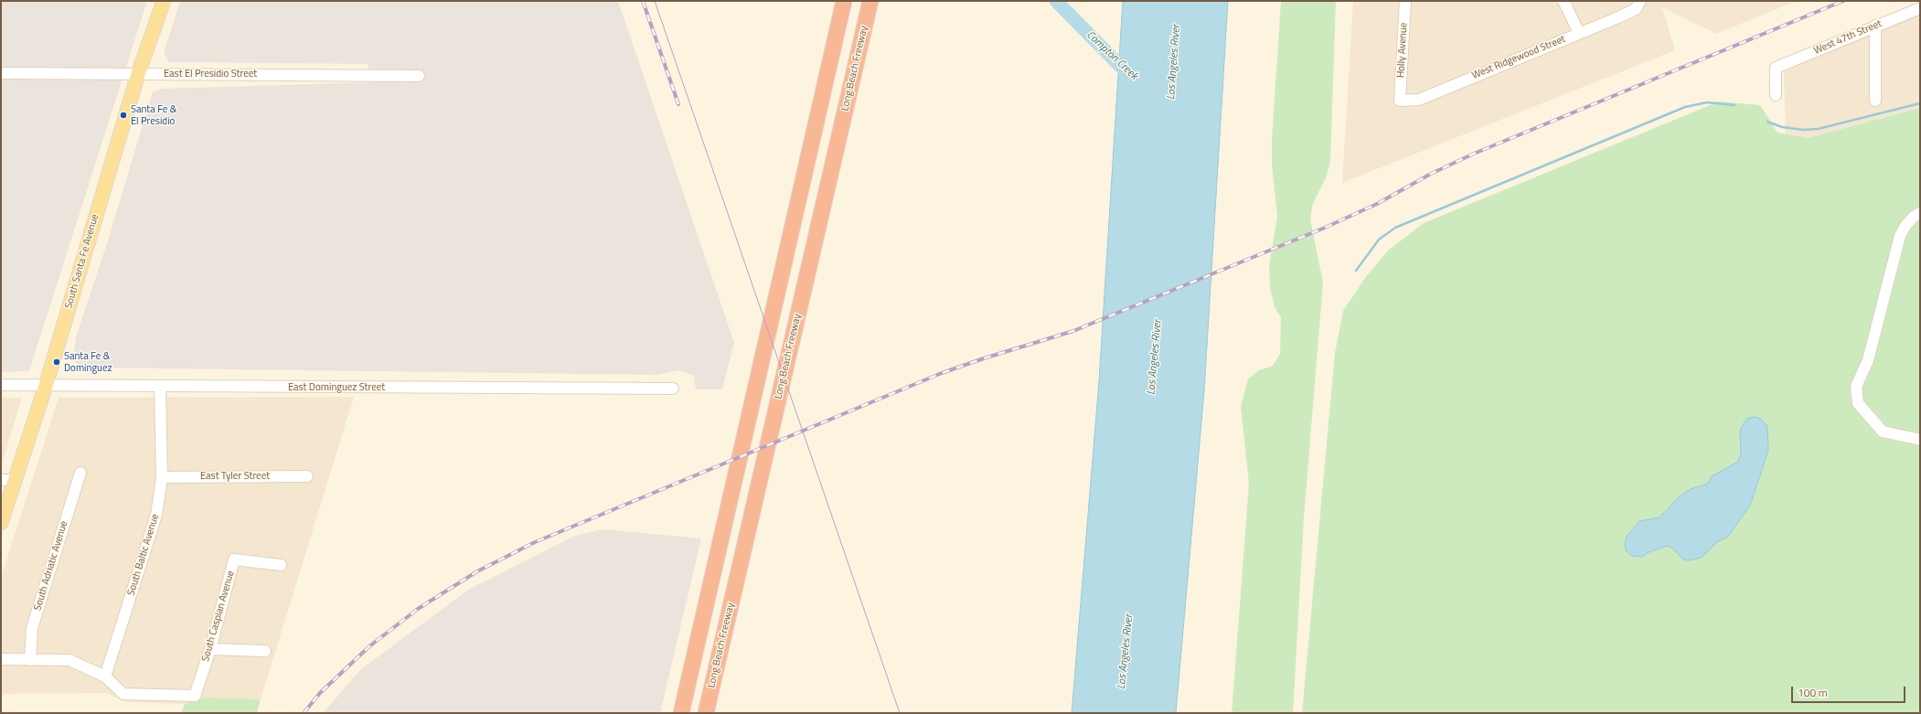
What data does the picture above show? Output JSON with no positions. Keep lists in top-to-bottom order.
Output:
{
  "streets": {
    "highway": ["Long Beach Freeway"],
    "main road": ["South Santa Fe Avenue"],
    "street": [
      "West 47th Street",
      "Holly Avenue",
      "West Ridgewood Street",
      "East El Presidio Street",
      "East Dominguez Street",
      "East Tyler Street",
      "South Baltic Avenue",
      "South Adriatic Avenue",
      "South Caspian Avenue"
    ]
  },
  "crossings": [
    ["Holly Avenue", "West Ridgewood Street"],
    ["East El Presidio Street", "South Santa Fe Avenue"],
    ["South Santa Fe Avenue", "East Dominguez Street"],
    ["East Dominguez Street", "South Baltic Avenue"],
    ["East Tyler Street", "South Baltic Avenue"],
    ["South Baltic Avenue", "South Caspian Avenue"]
  ],
  "water": ["Compton Creek", "Los Angeles River"],
  "places": ["Santa Fe & El Presidio", "Santa Fe & Dominguez"],
  "scale_bar": "100 m"
}
